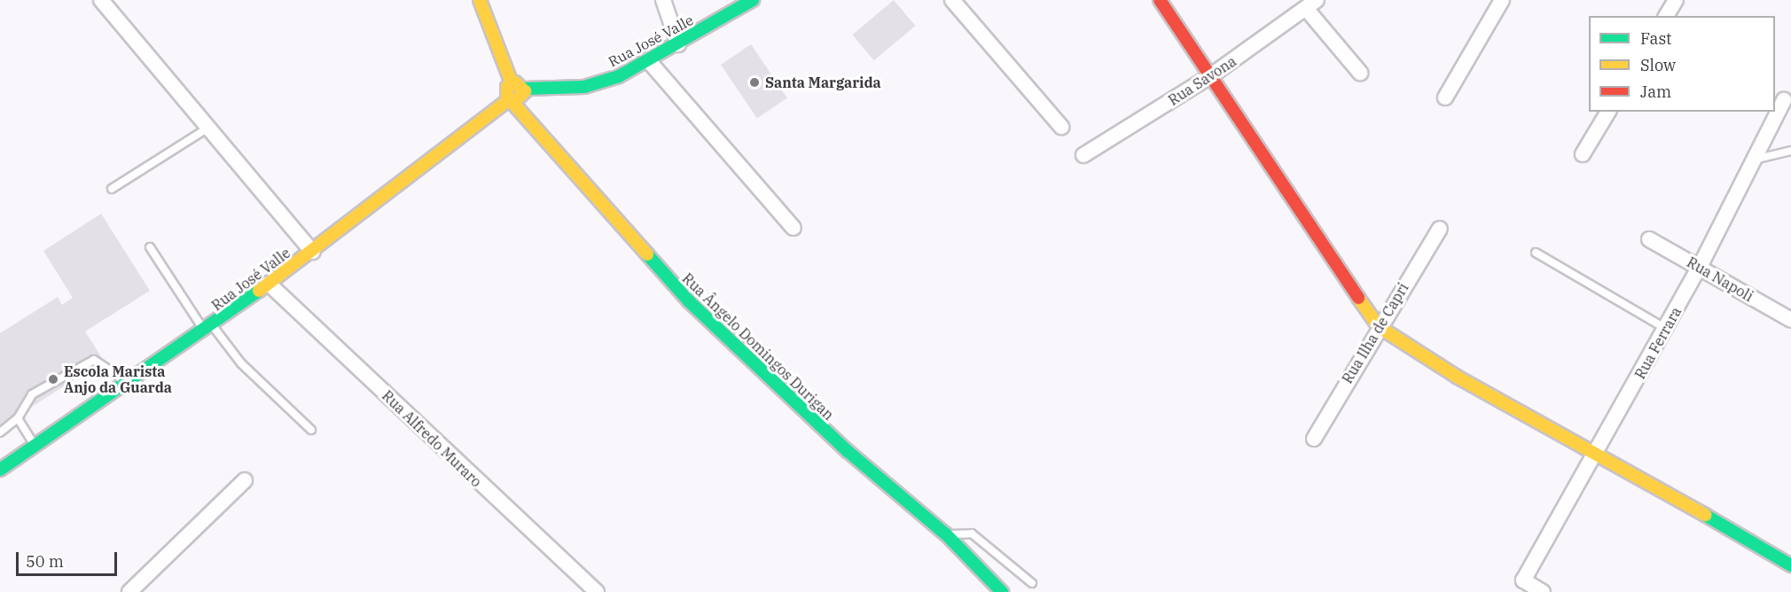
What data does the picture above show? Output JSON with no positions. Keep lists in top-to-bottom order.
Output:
{
  "streets": {
    "street": [
      "Rua José Valle",
      "Rua Savona",
      "Rua Napoli",
      "Rua Ilha de Capri",
      "Rua Ferrara",
      "Rua Ângelo Domingos Durigan",
      "Rua Alfredo Muraro"
    ]
  },
  "crossings": [
    ["Rua José Valle", "Rua Ângelo Domingos Durigan"],
    ["Rua José Valle", "Rua Alfredo Muraro"],
    ["Rua Napoli", "Rua Ferrara"]
  ],
  "places": ["Santa Margarida", "Escola Marista Anjo da Guarda"],
  "legend": ["Fast", "Slow", "Jam"],
  "scale_bar": "50 m"
}
